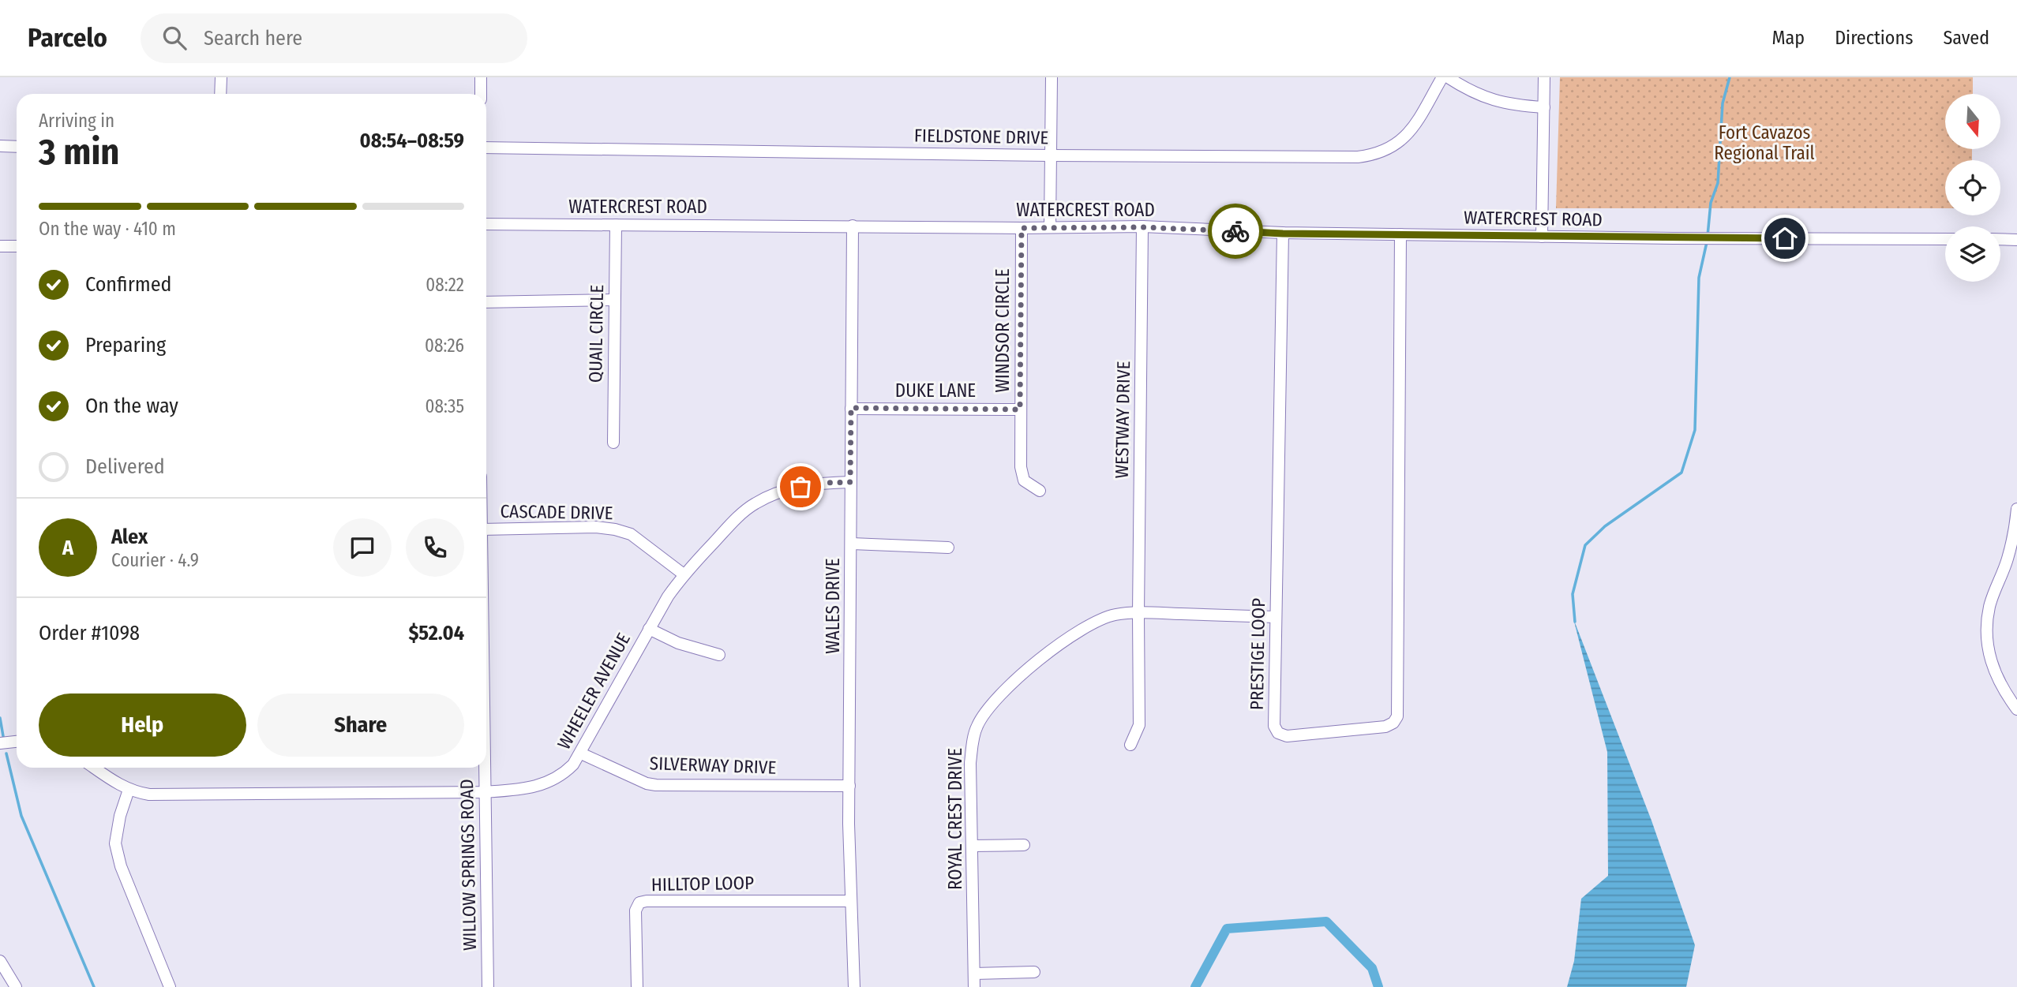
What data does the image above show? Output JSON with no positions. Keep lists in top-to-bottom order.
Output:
{
  "streets": {
    "street": [
      "FIELDSTONE DRIVE",
      "WATERCREST ROAD",
      "WINDSOR CIRCLE",
      "QUAIL CIRCLE",
      "DUKE LANE",
      "WESTWAY DRIVE",
      "CASCADE DRIVE",
      "WALES DRIVE",
      "PRESTIGE LOOP",
      "WHEELER AVENUE",
      "SILVERWAY DRIVE",
      "ROYAL CREST DRIVE",
      "WILLOW SPRINGS ROAD",
      "HILLTOP LOOP"
    ]
  },
  "crossings": [
    ["WATERCREST ROAD", "WINDSOR CIRCLE"],
    ["WATERCREST ROAD", "QUAIL CIRCLE"],
    ["WATERCREST ROAD", "WESTWAY DRIVE"],
    ["WATERCREST ROAD", "WALES DRIVE"],
    ["WATERCREST ROAD", "PRESTIGE LOOP"],
    ["WINDSOR CIRCLE", "DUKE LANE"],
    ["DUKE LANE", "WALES DRIVE"],
    ["WESTWAY DRIVE", "ROYAL CREST DRIVE"],
    ["CASCADE DRIVE", "WHEELER AVENUE"],
    ["WALES DRIVE", "WHEELER AVENUE"],
    ["WALES DRIVE", "SILVERWAY DRIVE"],
    ["WALES DRIVE", "HILLTOP LOOP"],
    ["PRESTIGE LOOP", "ROYAL CREST DRIVE"],
    ["WHEELER AVENUE", "SILVERWAY DRIVE"],
    ["WHEELER AVENUE", "WILLOW SPRINGS ROAD"]
  ],
  "parks": ["Fort Cavazos Regional Trail"],
  "north": "bottom",
  "page": {
    "header": "Parcelo",
    "search": "Search here",
    "nav": ["Map", "Directions", "Saved"],
    "heading": ["3 min", "Arriving in", "08:54–08:59"],
    "panel": [
      "Alex",
      "Courier · 4.9",
      "Order #1098",
      "$52.04"
    ],
    "bar": "On the way · 410 m",
    "list": [
      ["Confirmed", "08:22"],
      ["Preparing", "08:26"],
      ["On the way", "08:35"],
      "Delivered"
    ],
    "round": "A",
    "buttons": ["Help", "Share"]
  }
}
